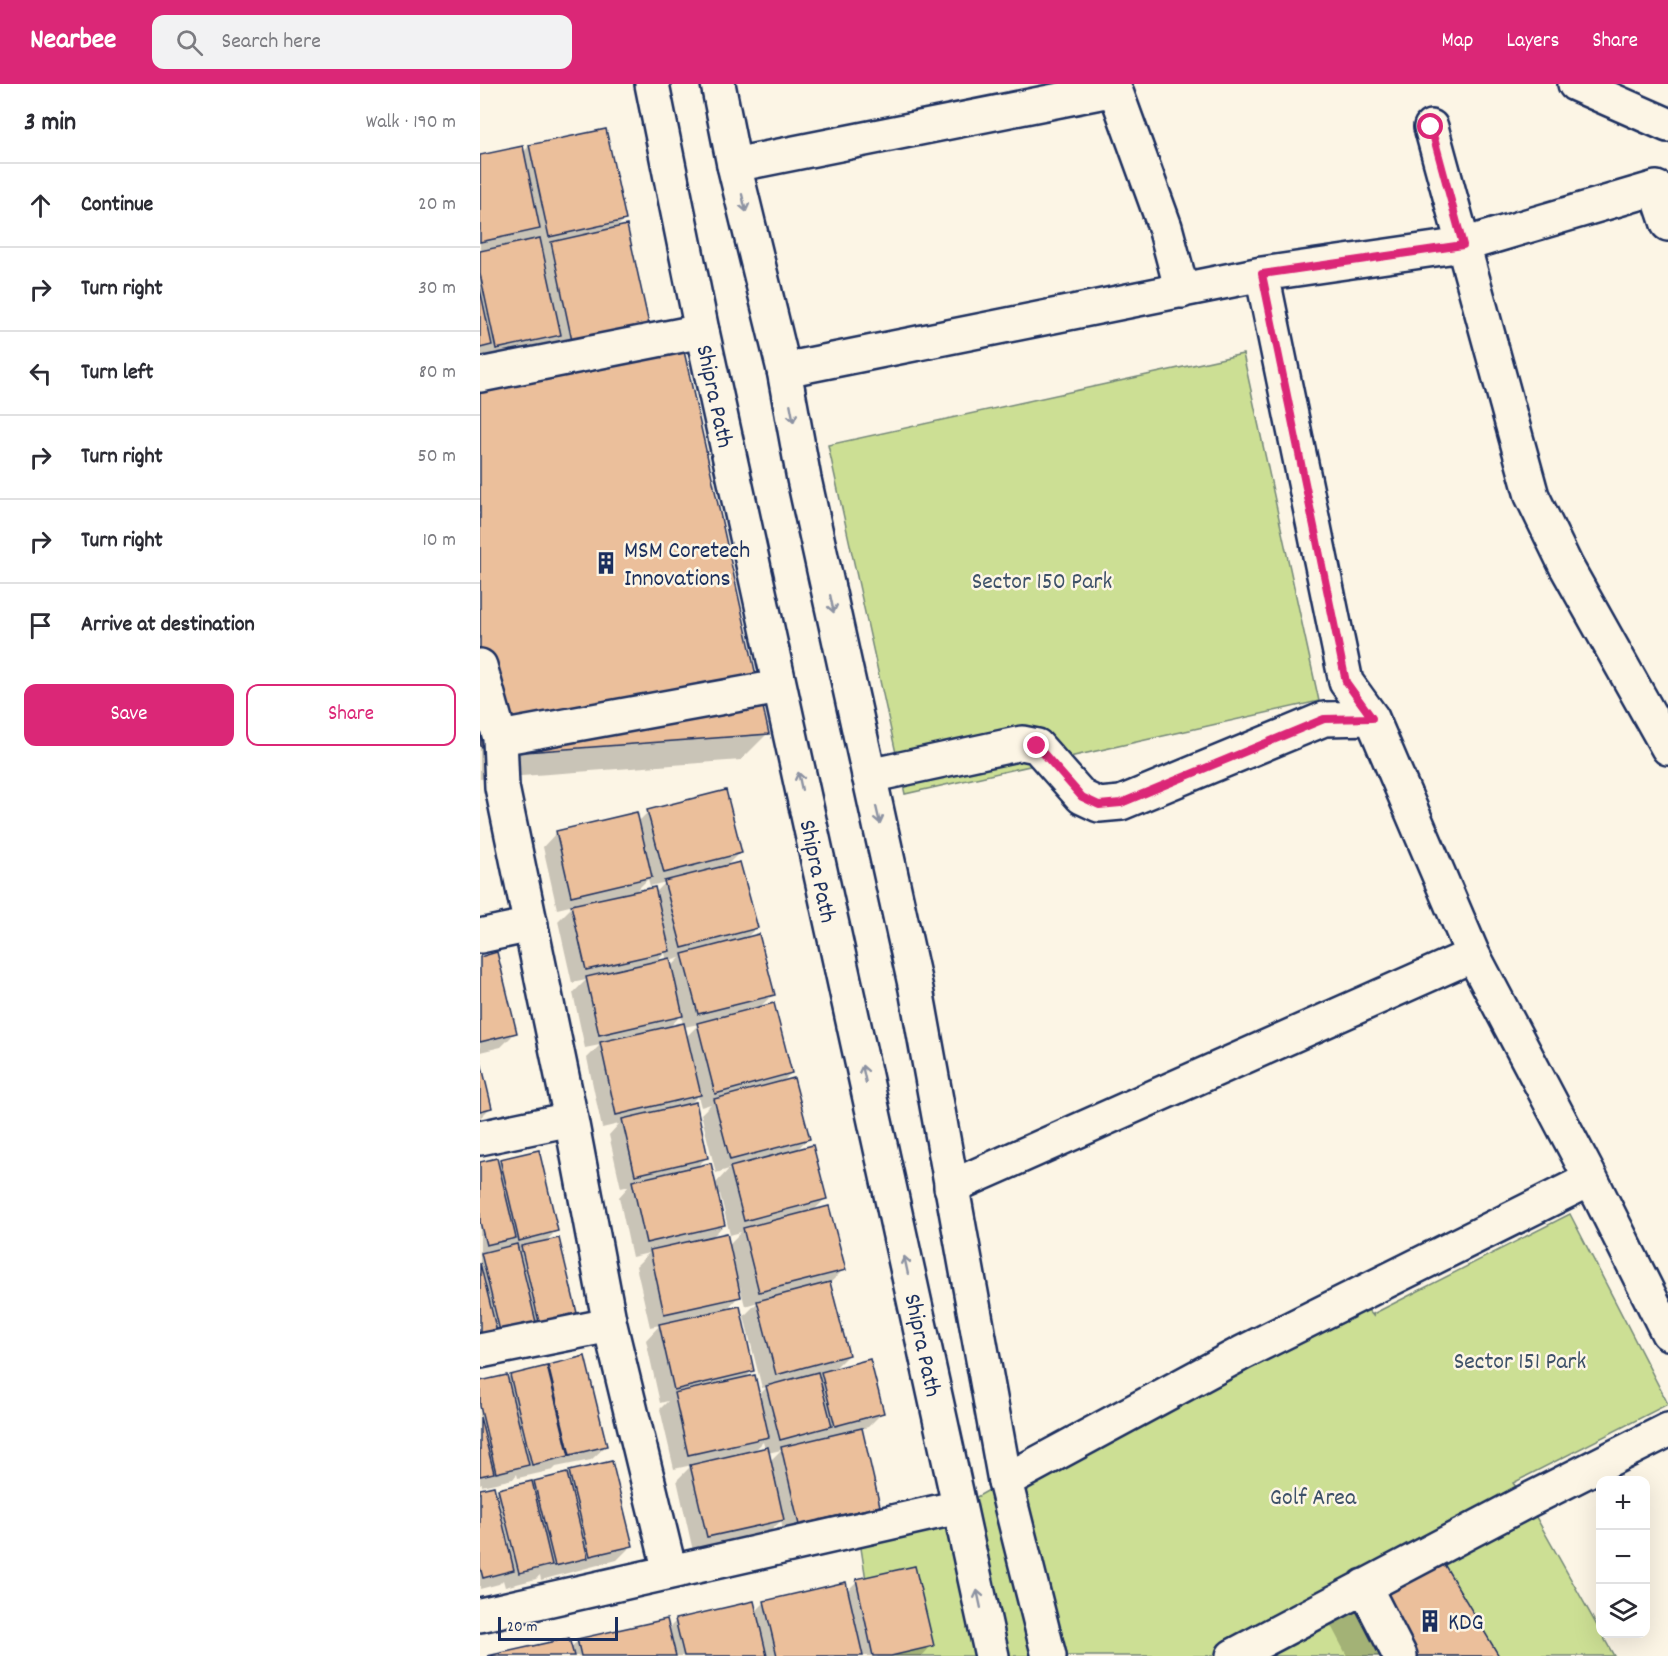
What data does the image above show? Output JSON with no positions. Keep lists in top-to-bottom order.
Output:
{
  "streets": {
    "street": ["Shipra Path"]
  },
  "parks": ["Sector 150 Park", "Sector 151 Park", "Golf Area"],
  "places": {
    "building": ["MSM Coretech Innovations", "KDG"]
  },
  "scale_bar": "20 m",
  "page": {
    "header": "Nearbee",
    "search": "Search here",
    "nav": ["Map", "Layers", "Share"],
    "heading": ["3 min", "Walk · 190 m"],
    "list": [
      ["Continue", "20 m"],
      ["Turn right", "30 m"],
      ["Turn left", "80 m"],
      ["Turn right", "50 m"],
      ["Turn right", "10 m"],
      "Arrive at destination"
    ],
    "buttons": ["Save", "Share"],
    "map_buttons": ["+", "−"],
    "scale": "20 m"
  }
}
